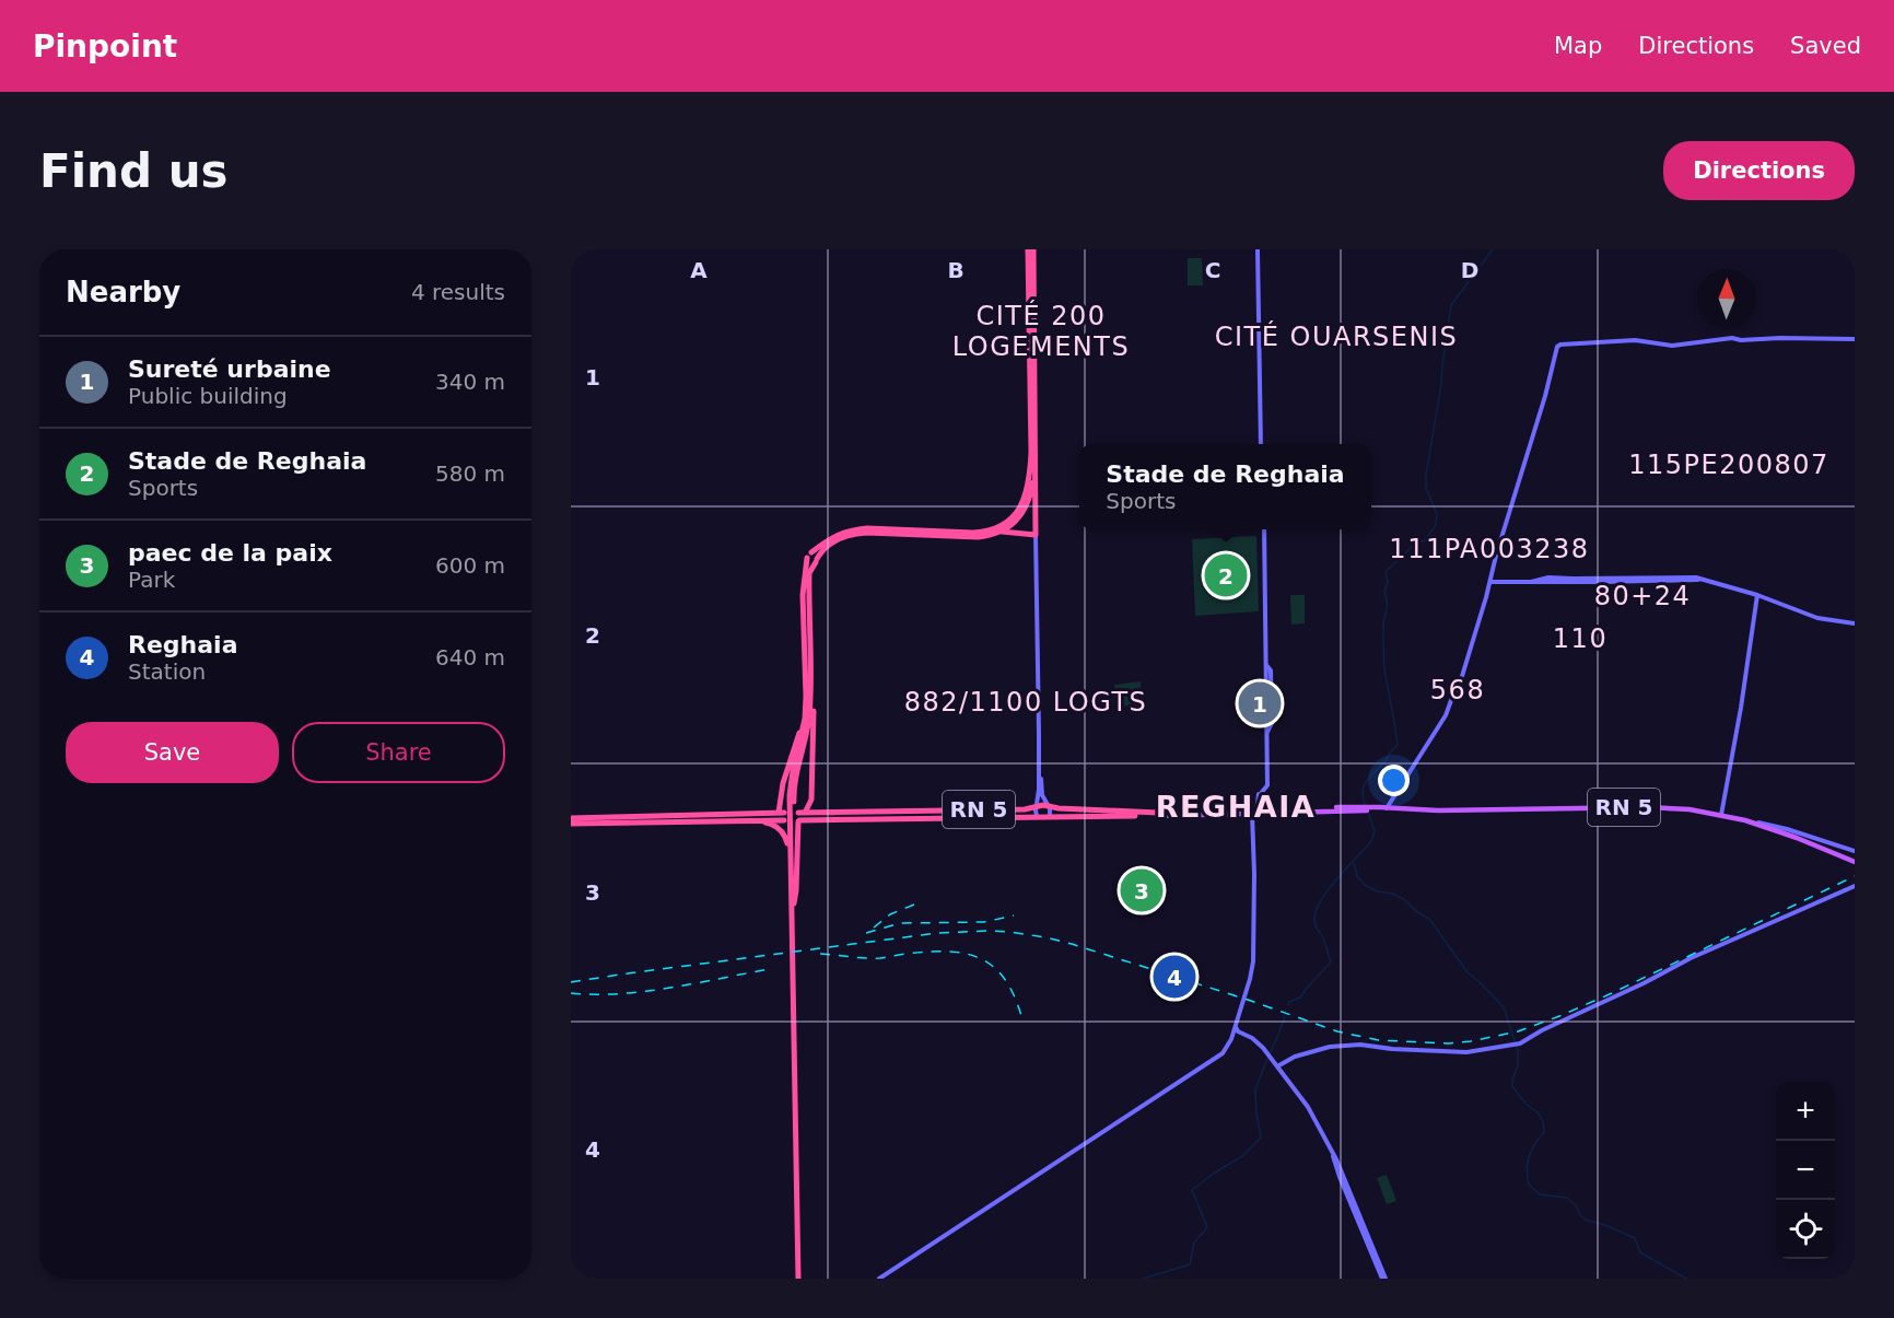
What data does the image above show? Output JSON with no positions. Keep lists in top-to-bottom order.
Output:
{
  "streets": {
    "highway": ["RN 5"]
  },
  "districts": [
    "CITÉ 200 LOGEMENTS",
    "CITÉ OUARSENIS",
    "115PE200807",
    "111PA003238",
    "80+24",
    "110",
    "568",
    "882/1100 LOGTS",
    "REGHAIA"
  ],
  "north": "top",
  "page": {
    "header": "Pinpoint",
    "nav": ["Map", "Directions", "Saved"],
    "buttons": [
      "Directions",
      ["Save", "Share"]
    ],
    "title": "Find us",
    "heading": ["Nearby", "4 results"],
    "list": [
      {
        "mark": "1",
        "name": "Sureté urbaine",
        "note": "Public building",
        "value": "340 m"
      },
      {
        "mark": "2",
        "name": "Stade de Reghaia",
        "note": "Sports",
        "value": "580 m"
      },
      {
        "mark": "3",
        "name": "paec de la paix",
        "note": "Park",
        "value": "600 m"
      },
      {
        "mark": "4",
        "name": "Reghaia",
        "note": "Station",
        "value": "640 m"
      }
    ],
    "popup": ["Stade de Reghaia", "Sports"],
    "pins": [
      "2",
      "1",
      "3",
      "4"
    ],
    "map_buttons": ["+", "−"]
  },
  "grid": {
    "columns": [
      "A",
      "B",
      "C",
      "D"
    ],
    "rows": [
      "1",
      "2",
      "3",
      "4"
    ]
  }
}
